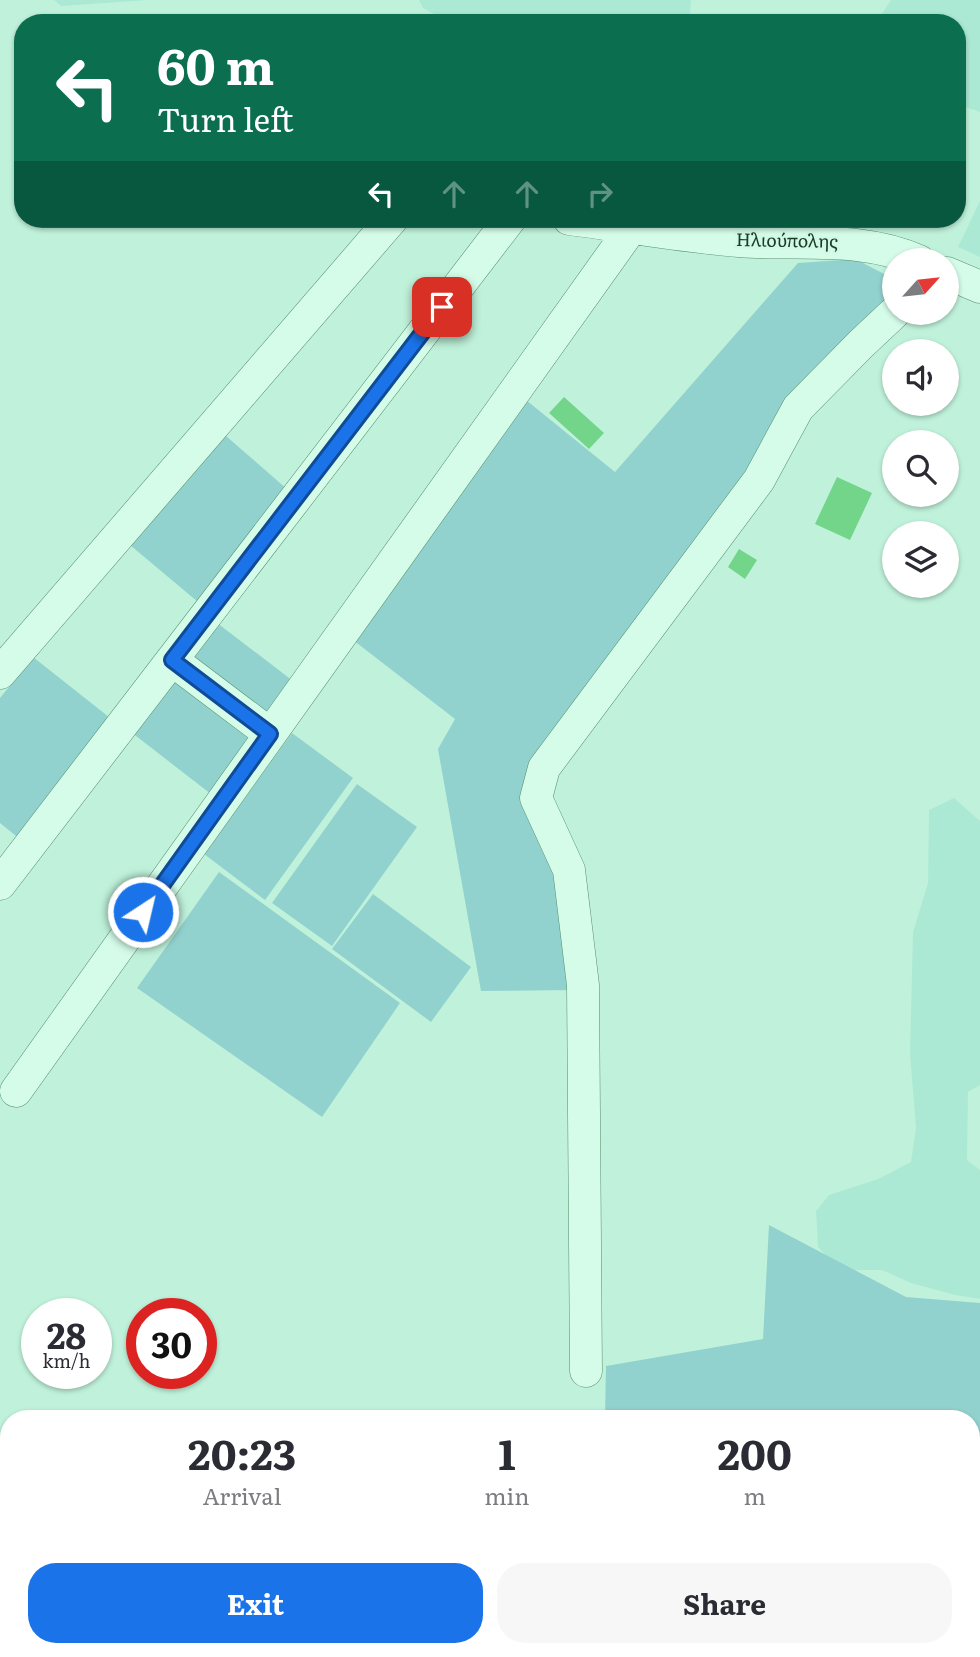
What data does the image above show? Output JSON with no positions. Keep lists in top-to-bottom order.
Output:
{
  "streets": {
    "street": ["Ηλιούπολης"]
  },
  "north": "top right",
  "page": {
    "turn": ["60 m", "Turn left"],
    "speed": "28 km/h",
    "limit": "30",
    "eta": [
      "20:23",
      "Arrival",
      "1",
      "min",
      "200",
      "m"
    ],
    "buttons": ["Exit", "Share"]
  }
}
